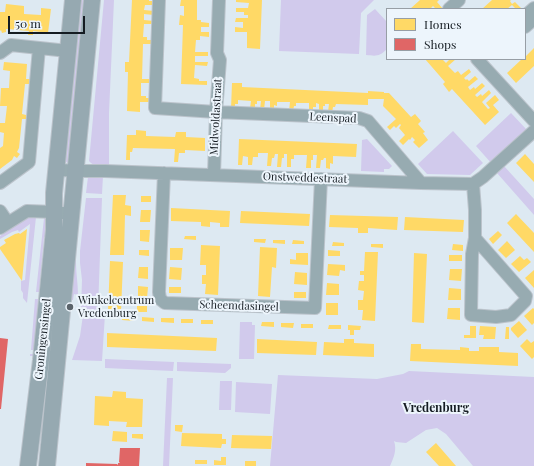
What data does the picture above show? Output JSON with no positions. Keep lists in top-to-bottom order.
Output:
{
  "streets": {
    "street": [
      "Midwoldastraat",
      "Leenspad",
      "Onstweddestraat",
      "Scheemdasingel",
      "Groningensingel"
    ]
  },
  "crossings": [
    ["Midwoldastraat", "Leenspad"],
    ["Midwoldastraat", "Onstweddestraat"],
    ["Leenspad", "Onstweddestraat"],
    ["Onstweddestraat", "Scheemdasingel"],
    ["Onstweddestraat", "Groningensingel"]
  ],
  "districts": ["Vredenburg"],
  "places": ["Winkelcentrum Vredenburg"],
  "legend": ["Homes", "Shops"],
  "scale_bar": "50 m"
}
